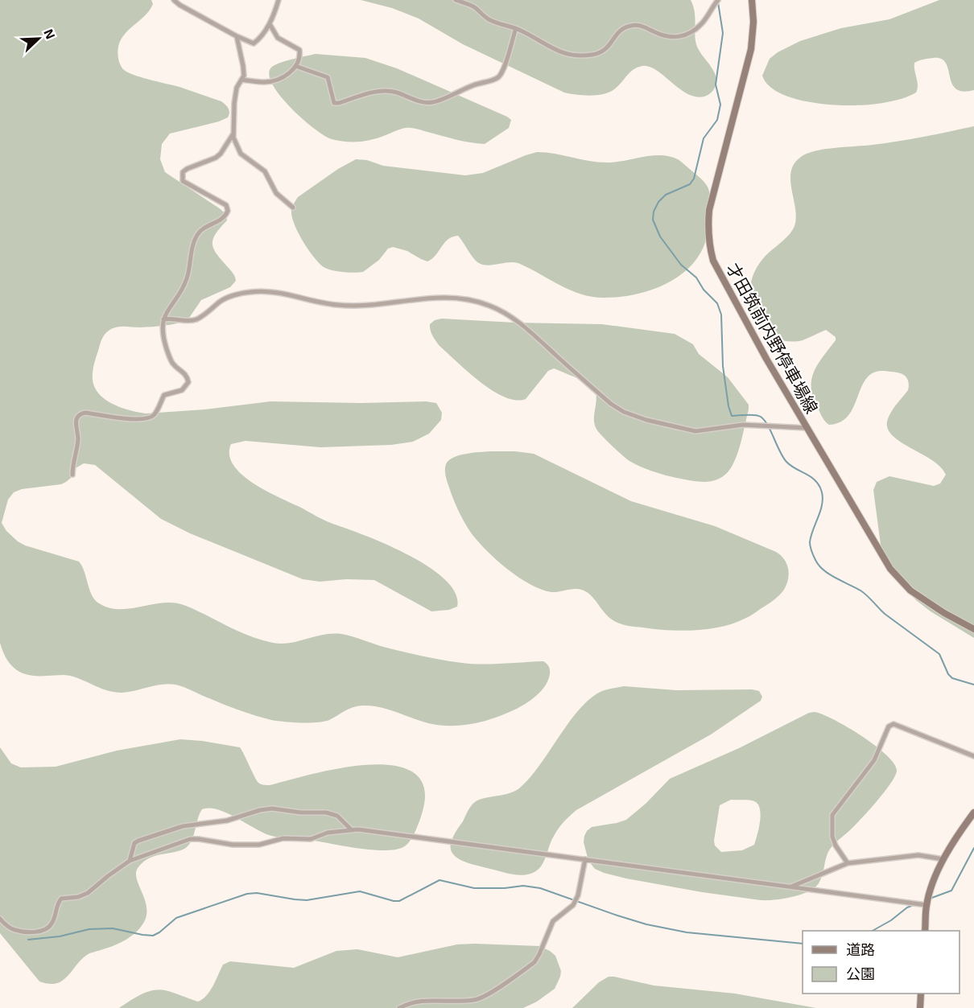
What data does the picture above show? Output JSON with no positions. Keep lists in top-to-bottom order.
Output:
{
  "streets": {
    "main road": ["才田筑前内野停車場線"]
  },
  "legend": ["道路", "公園"],
  "north": "top right"
}
